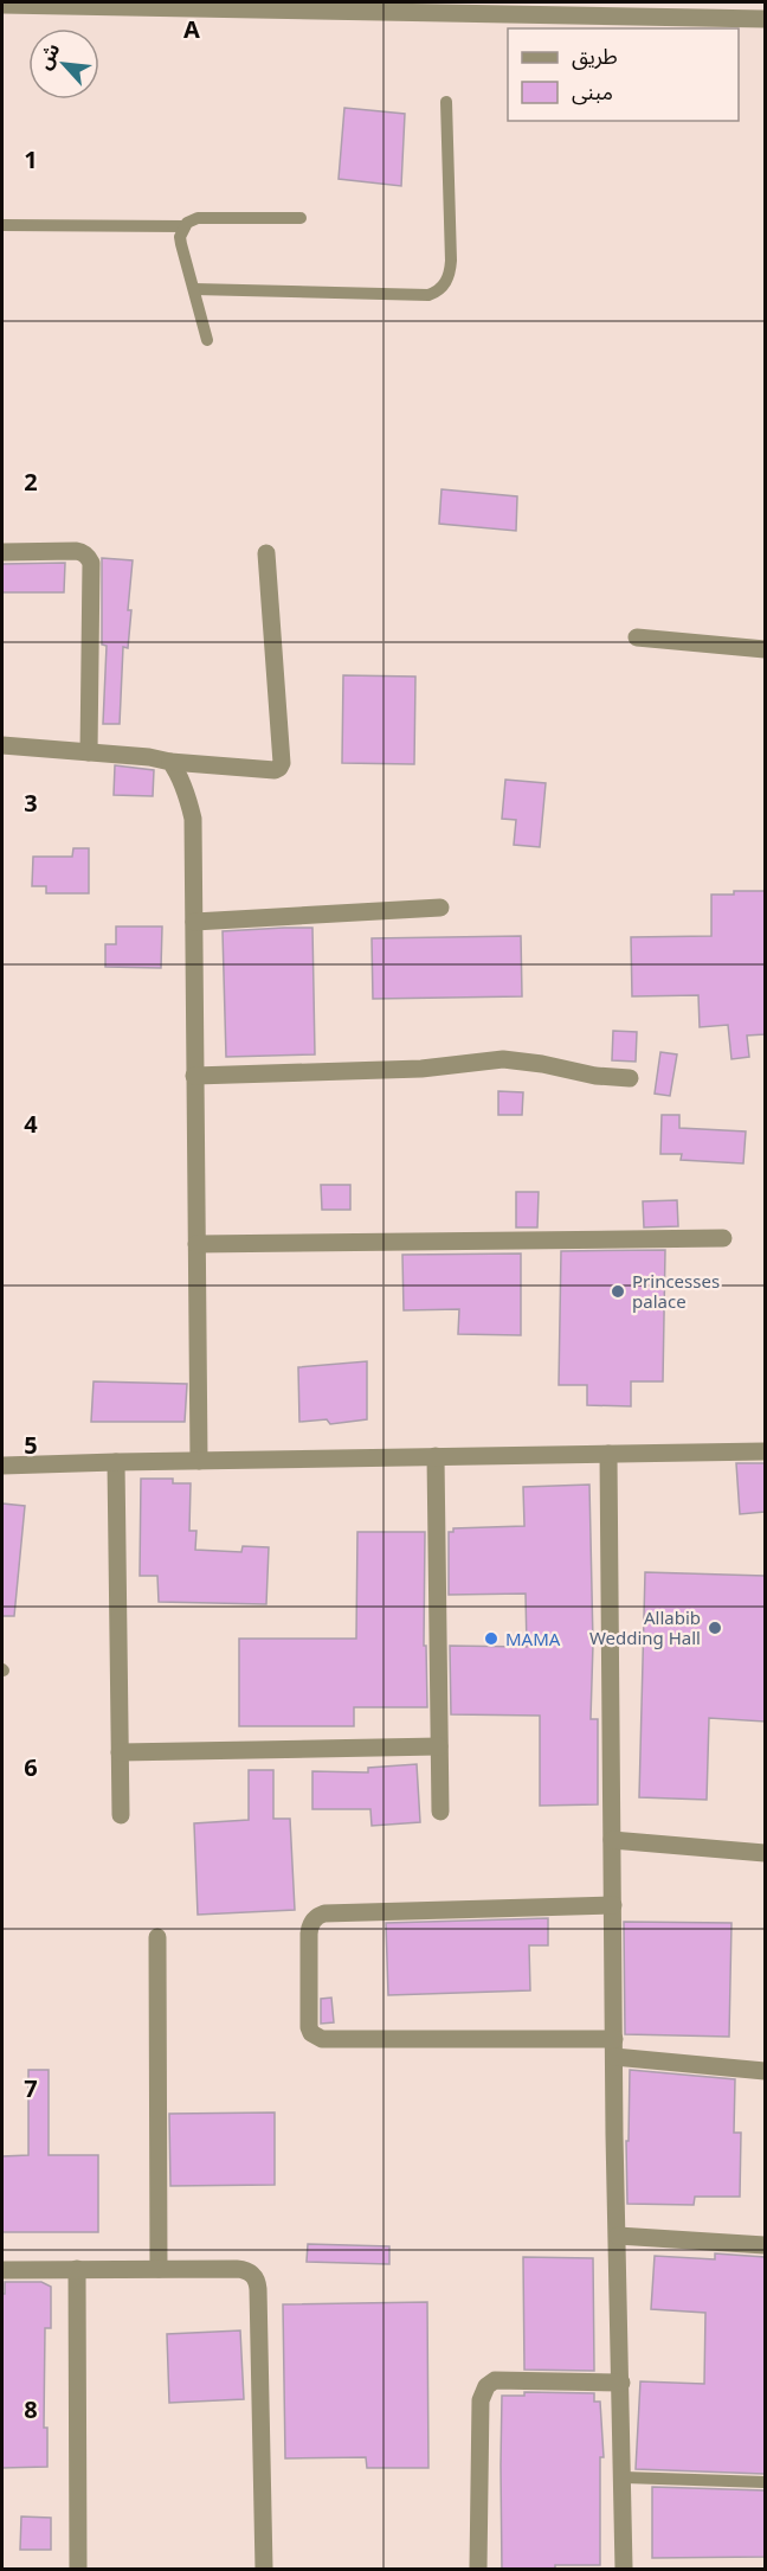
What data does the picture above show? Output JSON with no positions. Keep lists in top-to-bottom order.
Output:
{
  "places": ["Princesses palace", "Allabib Wedding Hall", "MAMA"],
  "legend": ["طريق", "مبنى"],
  "north": "top left",
  "grid": {
    "columns": ["A"],
    "rows": [
      "1",
      "2",
      "3",
      "4",
      "5",
      "6",
      "7",
      "8"
    ]
  }
}
